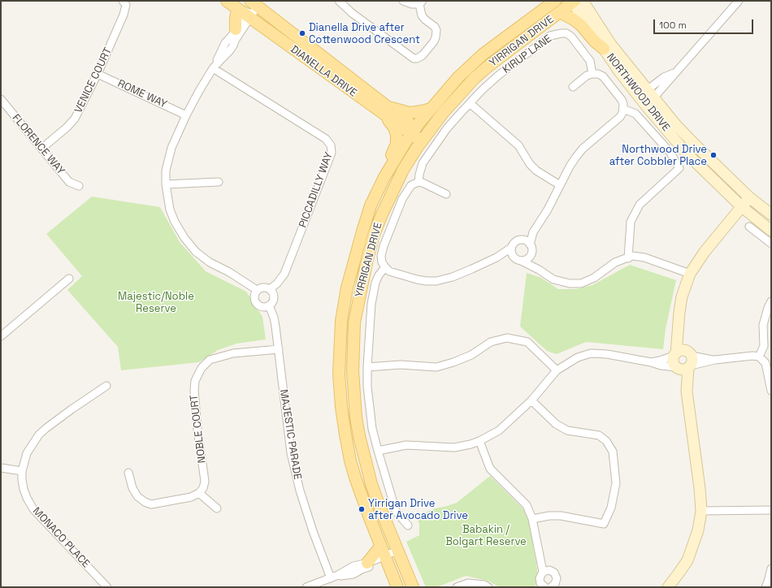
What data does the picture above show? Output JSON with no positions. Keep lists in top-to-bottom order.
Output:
{
  "streets": {
    "main road": ["YIRRIGAN DRIVE", "DIANELLA DRIVE"],
    "street": [
      "KIRUP LANE",
      "VENICE COURT",
      "NORTHWOOD DRIVE",
      "ROME WAY",
      "FLORENCE WAY",
      "PICCADILLY WAY",
      "NOBLE COURT",
      "MAJESTIC PARADE",
      "MONACO PLACE"
    ]
  },
  "crossings": [
    ["YIRRIGAN DRIVE", "DIANELLA DRIVE"],
    ["YIRRIGAN DRIVE", "NORTHWOOD DRIVE"],
    ["VENICE COURT", "ROME WAY"],
    ["VENICE COURT", "FLORENCE WAY"],
    ["PICCADILLY WAY", "MAJESTIC PARADE"],
    ["NOBLE COURT", "MAJESTIC PARADE"]
  ],
  "parks": ["Majestic/Noble Reserve", "Babakin / Bolgart Reserve"],
  "places": ["Dianella Drive after Cottenwood Crescent", "Northwood Drive after Cobbler Place", "Yirrigan Drive after Avocado Drive"],
  "scale_bar": "100 m"
}
